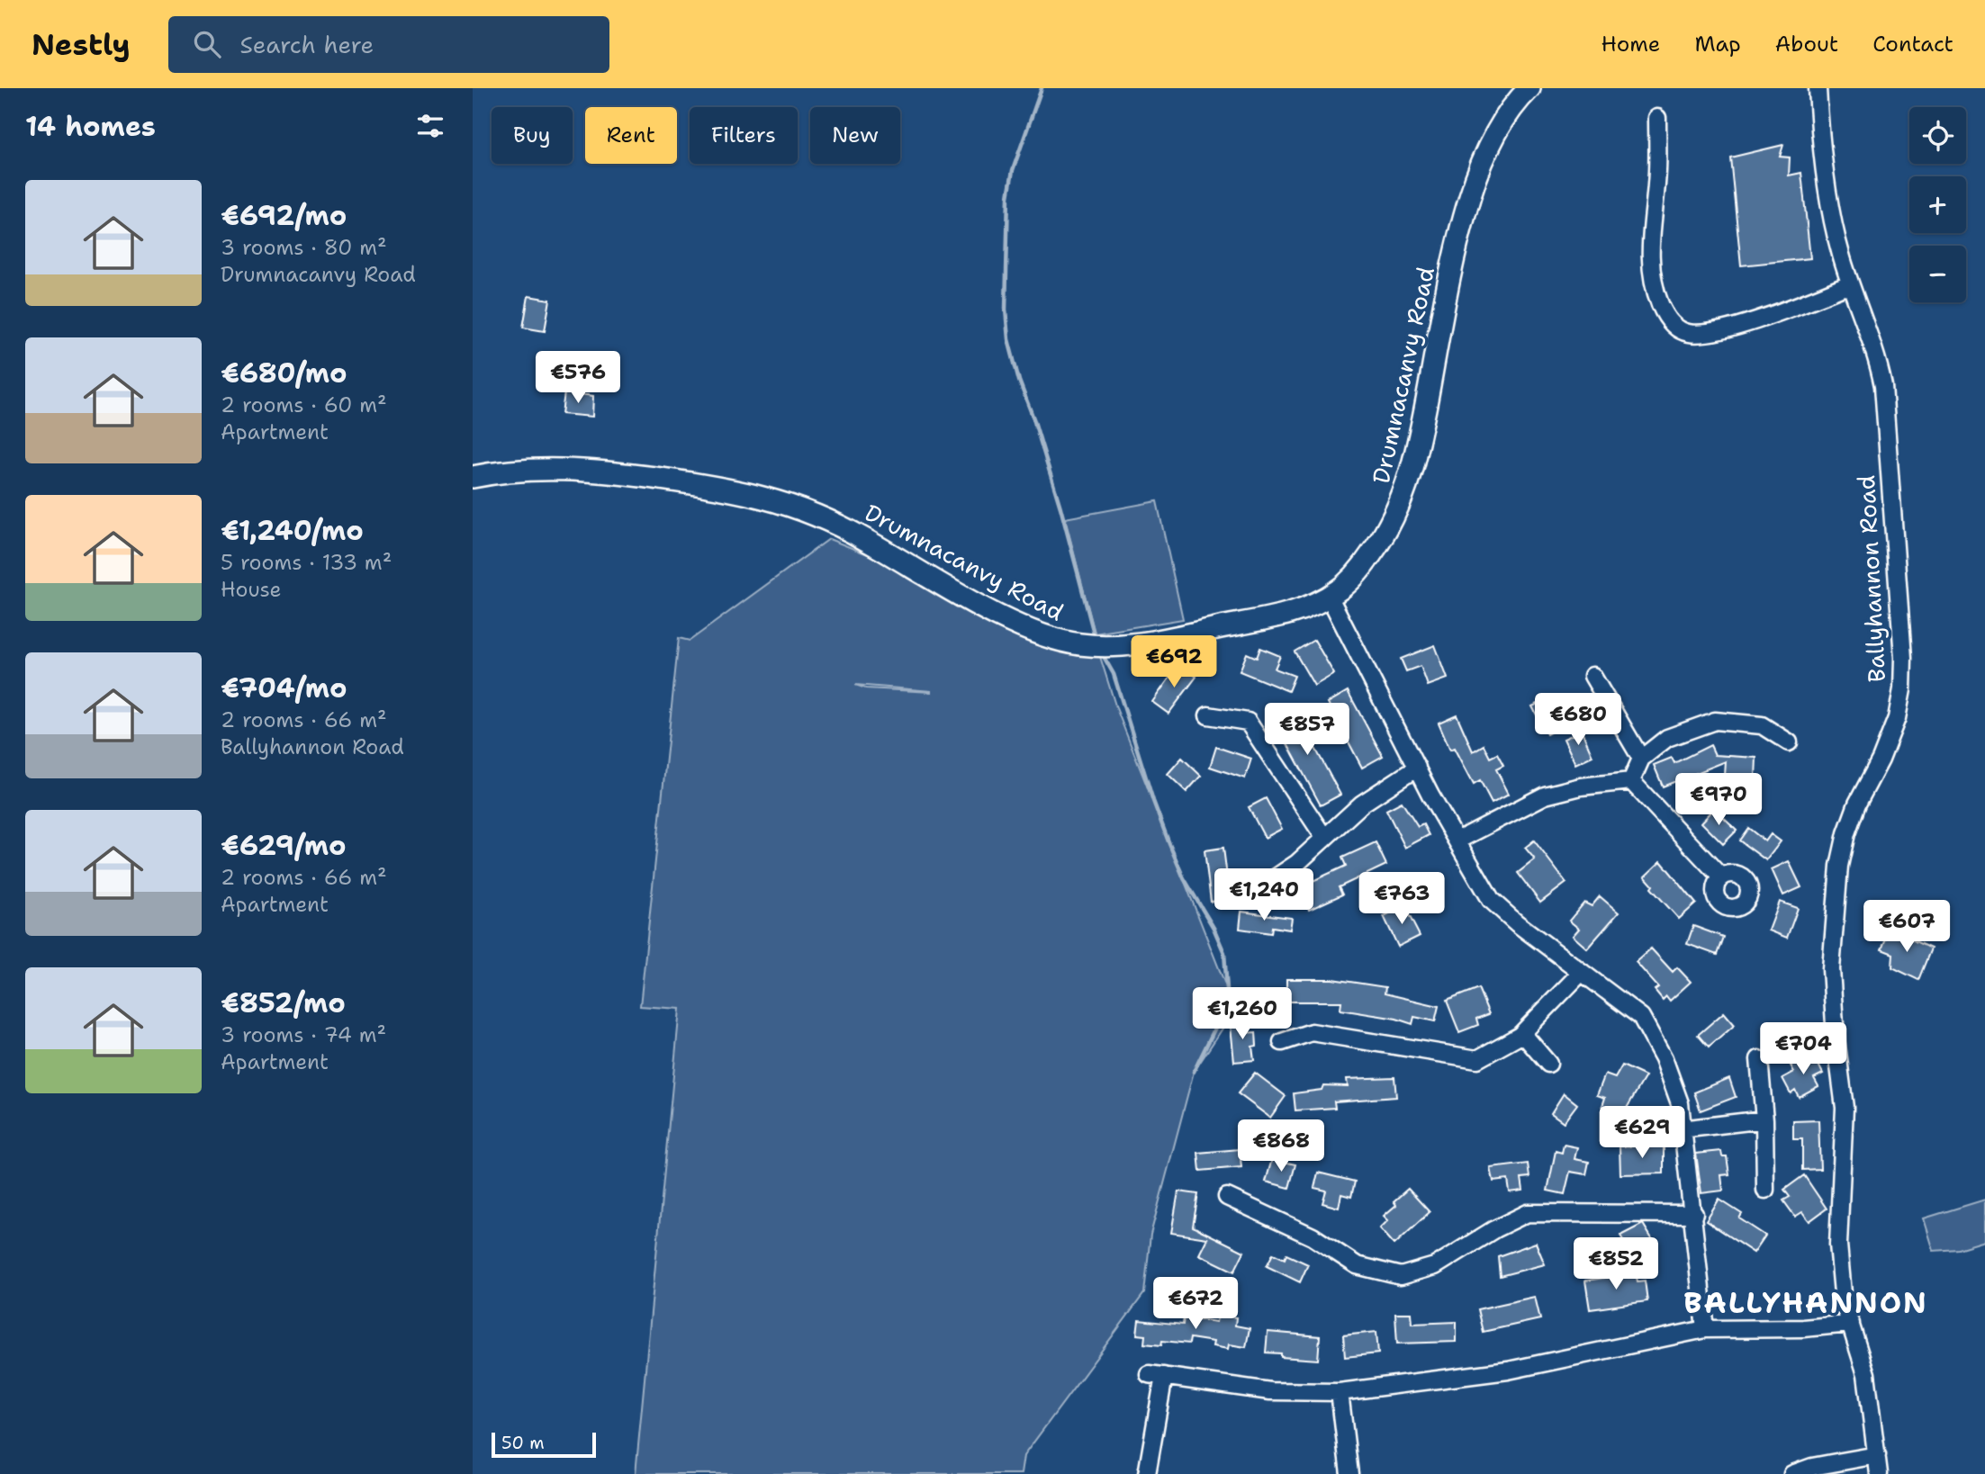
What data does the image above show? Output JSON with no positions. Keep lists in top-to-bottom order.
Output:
{
  "streets": {
    "main road": ["Drumnacanvy Road"],
    "street": ["Ballyhannon Road"]
  },
  "districts": ["BALLYHANNON"],
  "scale_bar": "50 m",
  "page": {
    "header": "Nestly",
    "search": "Search here",
    "nav": [
      "Home",
      "Map",
      "About",
      "Contact"
    ],
    "heading": "14 homes",
    "map_buttons": ["+", "−"],
    "chip": [
      "Buy",
      "Rent",
      "Filters",
      "New"
    ],
    "list": [
      {
        "name": "€692/mo",
        "note": "3 rooms · 80 m² · Drumnacanvy Road"
      },
      {
        "name": "€680/mo",
        "note": "2 rooms · 60 m² · Apartment"
      },
      {
        "name": "€1,240/mo",
        "note": "5 rooms · 133 m² · House"
      },
      {
        "name": "€704/mo",
        "note": "2 rooms · 66 m² · Ballyhannon Road"
      },
      {
        "name": "€629/mo",
        "note": "2 rooms · 66 m² · Apartment"
      },
      {
        "name": "€852/mo",
        "note": "3 rooms · 74 m² · Apartment"
      }
    ],
    "price": [
      "€576",
      "€692",
      "€680",
      "€857",
      "€970",
      "€1,240",
      "€763",
      "€607",
      "€1,260",
      "€704",
      "€629",
      "€868",
      "€852",
      "€672"
    ],
    "scale": "50 m"
  }
}
